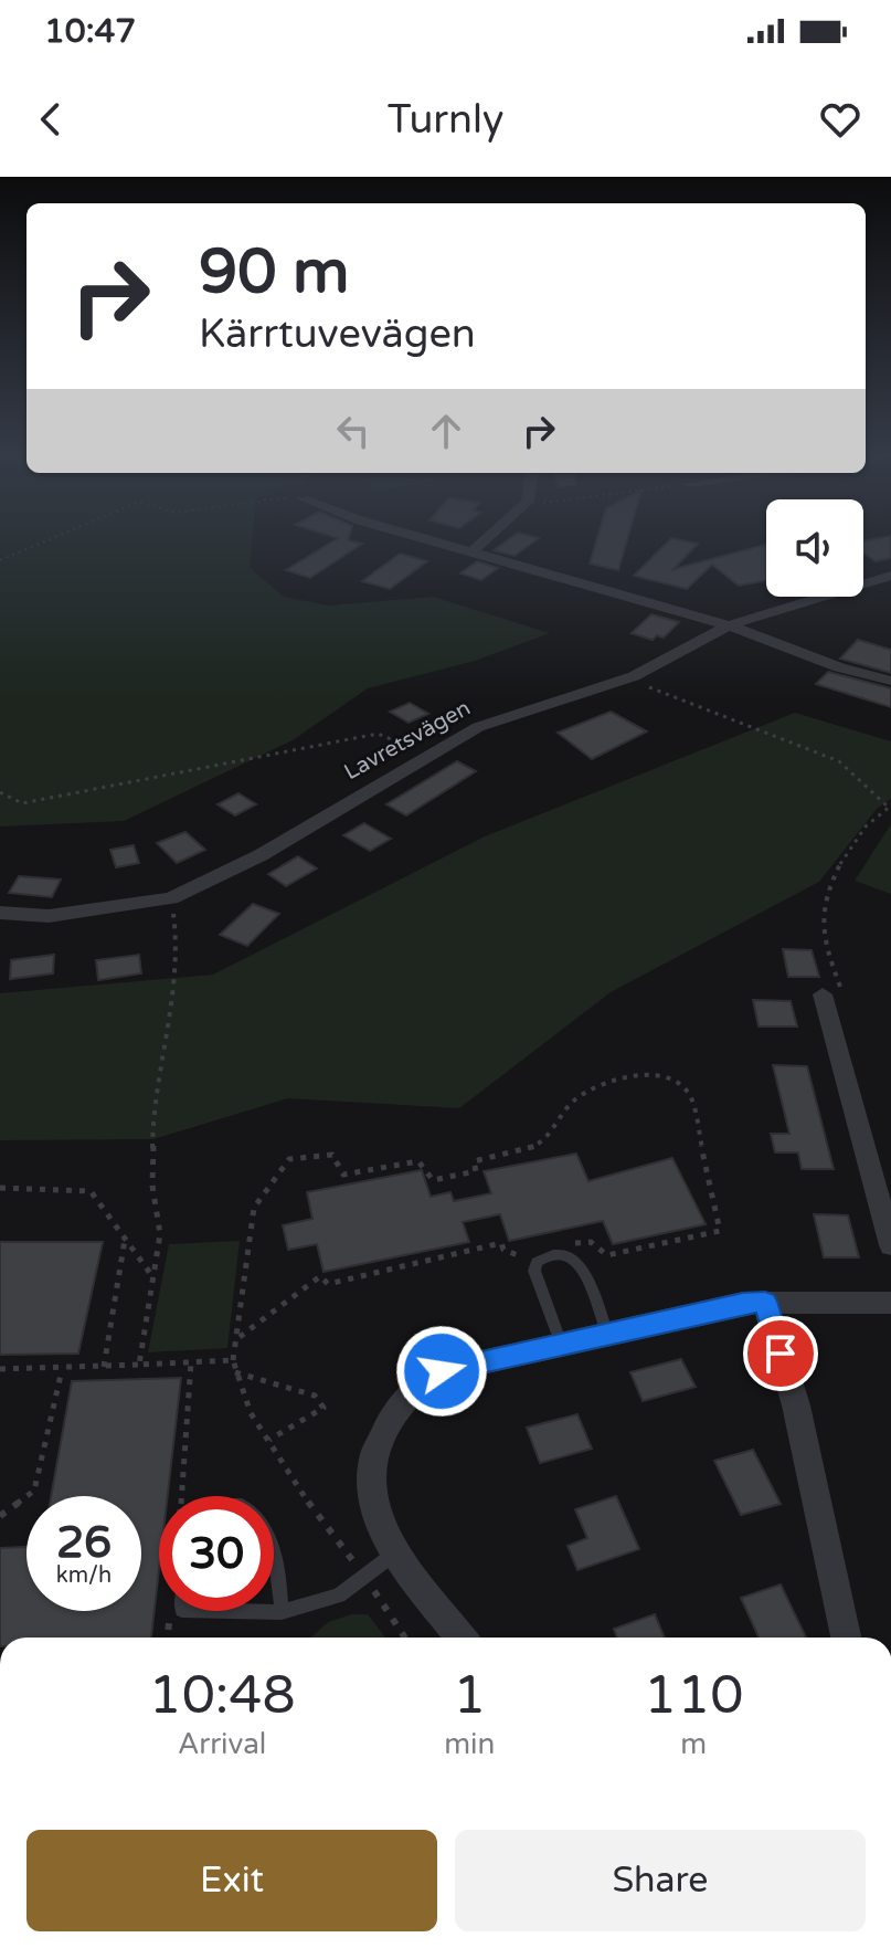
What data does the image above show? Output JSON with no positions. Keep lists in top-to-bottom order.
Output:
{
  "streets": {
    "street": ["Lavretsvägen"]
  },
  "page": {
    "status": "10:47",
    "header": "Turnly",
    "turn": ["90 m", "Kärrtuvevägen"],
    "speed": "26 km/h",
    "limit": "30",
    "eta": [
      "10:48",
      "Arrival",
      "1",
      "min",
      "110",
      "m"
    ],
    "buttons": ["Exit", "Share"]
  }
}
